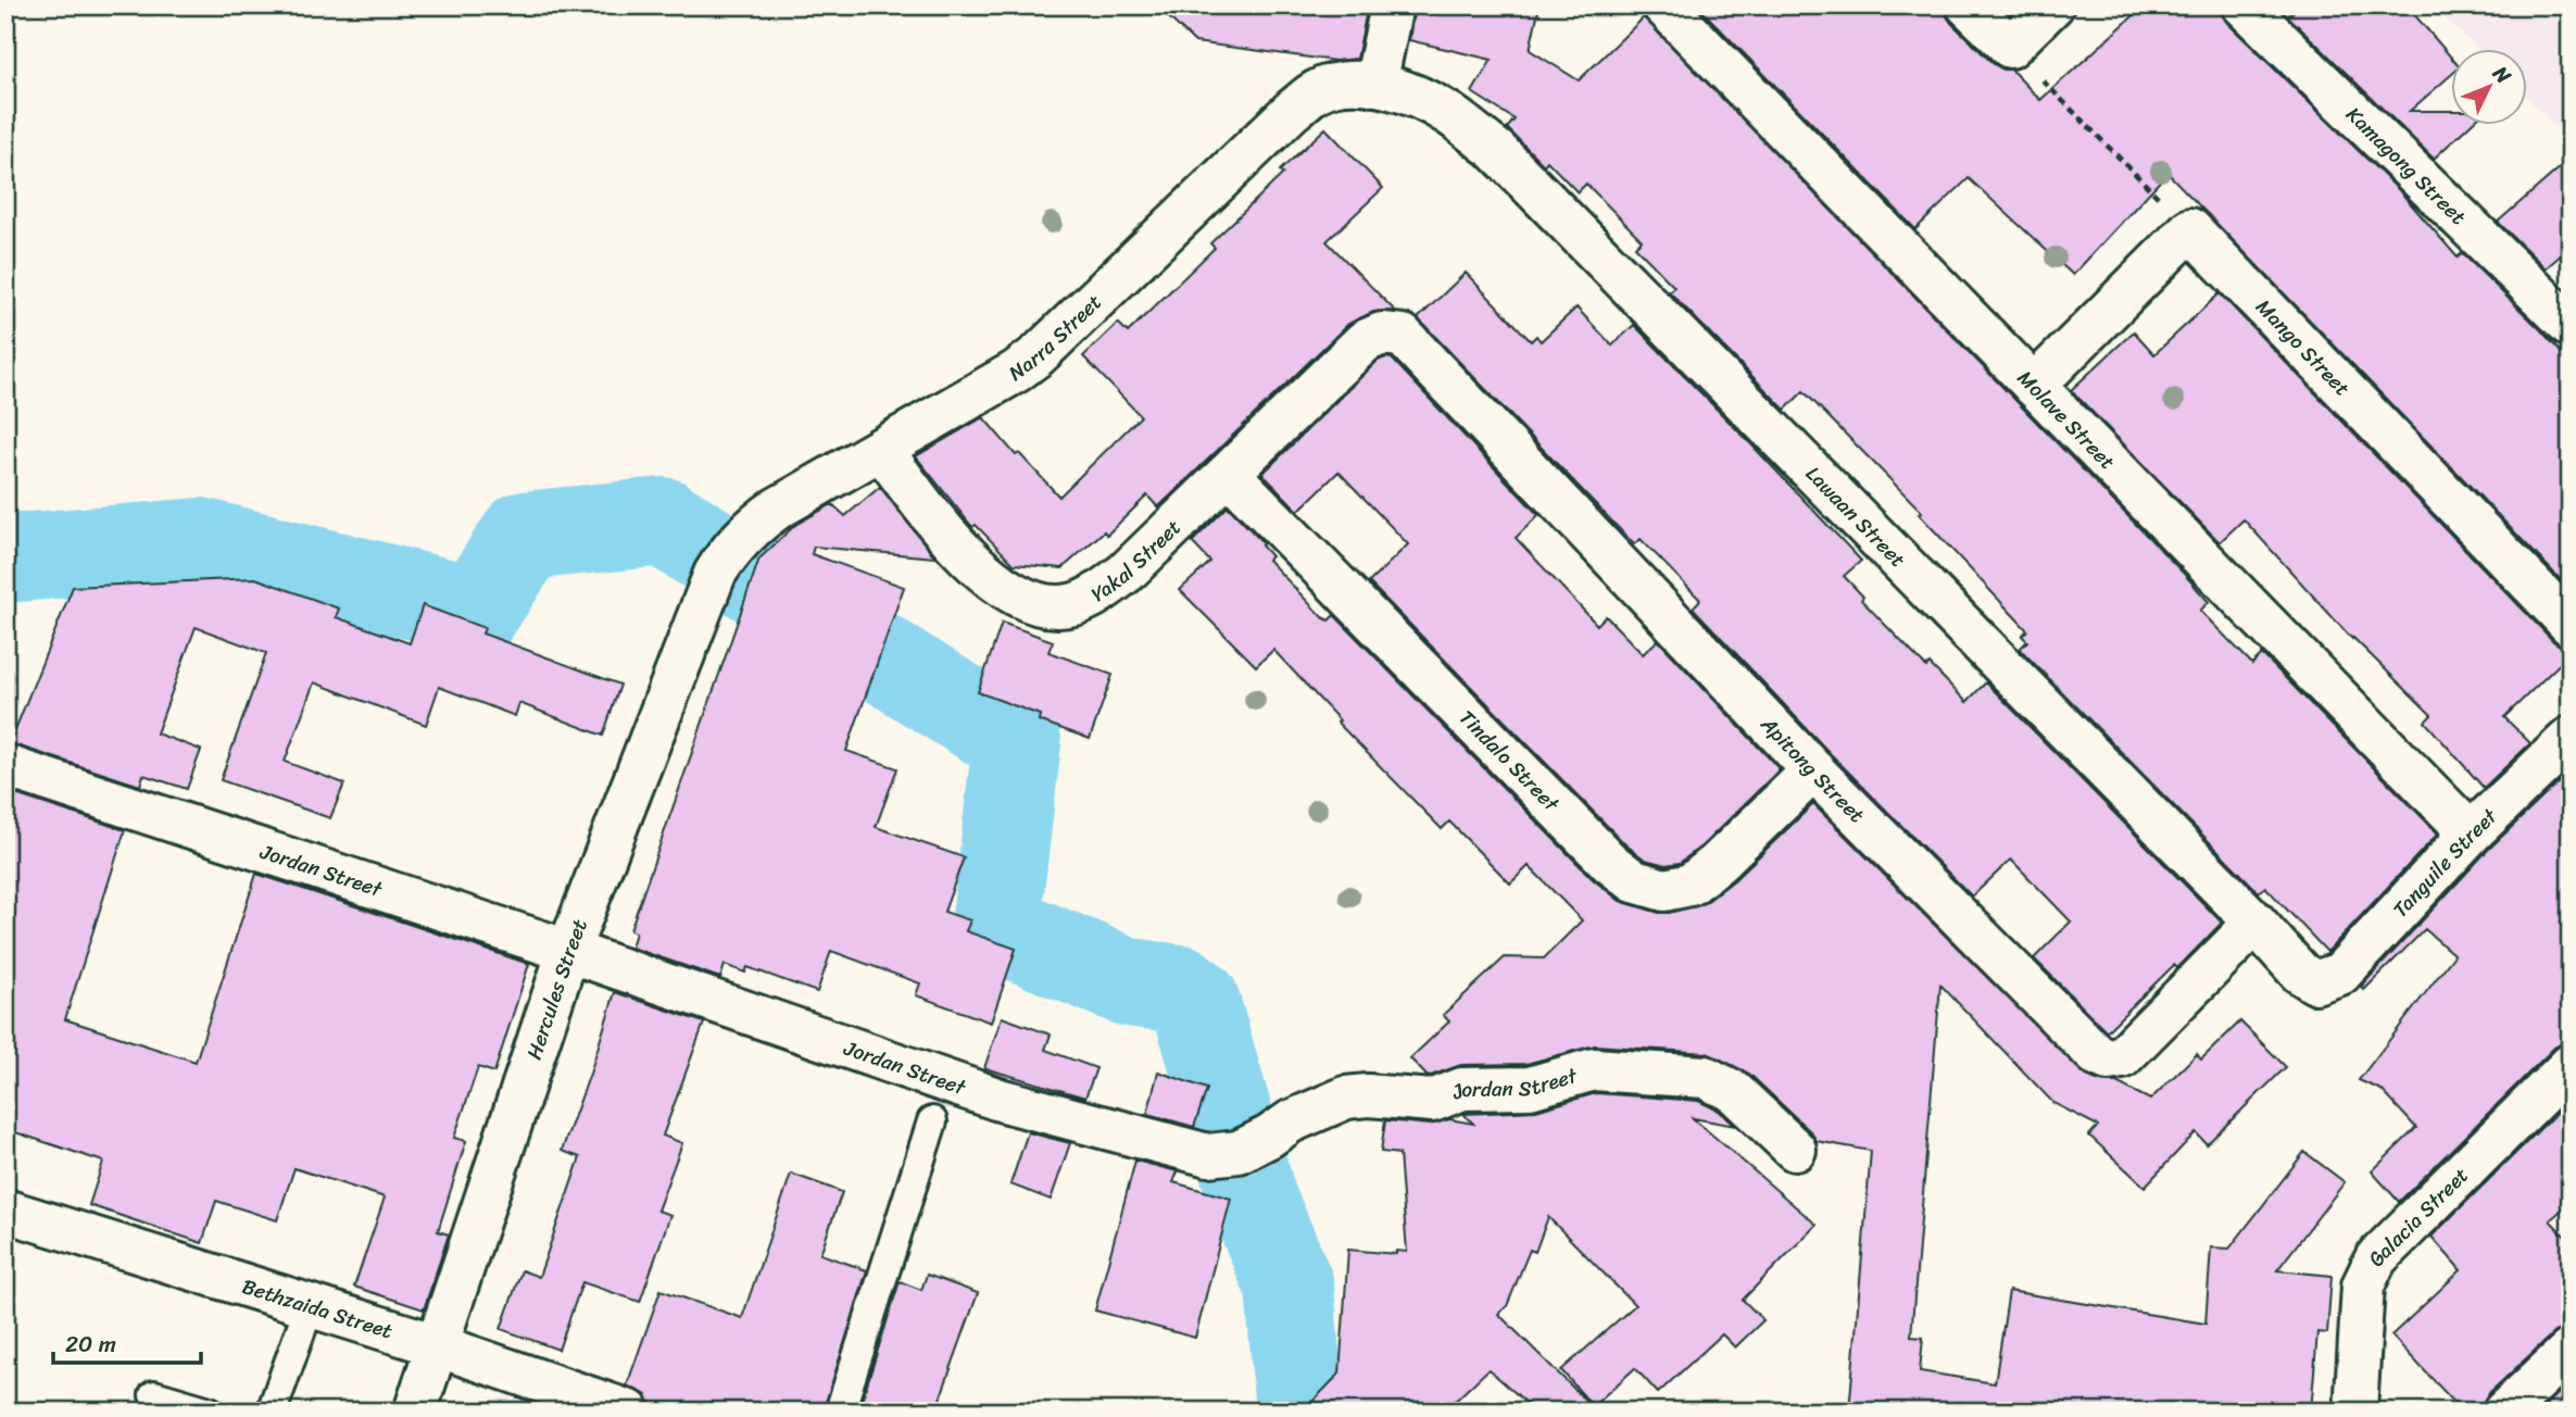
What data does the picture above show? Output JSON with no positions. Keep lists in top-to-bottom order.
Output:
{
  "streets": {
    "street": [
      "Kamagong Street",
      "Narra Street",
      "Mango Street",
      "Molave Street",
      "Lawaan Street",
      "Yakal Street",
      "Tindalo Street",
      "Apitong Street",
      "Tanguile Street",
      "Jordan Street",
      "Hercules Street",
      "Galacia Street",
      "Bethzaida Street"
    ]
  },
  "crossings": [
    ["Narra Street", "Lawaan Street"],
    ["Narra Street", "Yakal Street"],
    ["Narra Street", "Hercules Street"],
    ["Molave Street", "Tanguile Street"],
    ["Lawaan Street", "Apitong Street"],
    ["Lawaan Street", "Tanguile Street"],
    ["Yakal Street", "Tindalo Street"],
    ["Yakal Street", "Apitong Street"],
    ["Tindalo Street", "Apitong Street"],
    ["Jordan Street", "Hercules Street"],
    ["Hercules Street", "Bethzaida Street"]
  ],
  "scale_bar": "20 m",
  "north": "top right"
}
